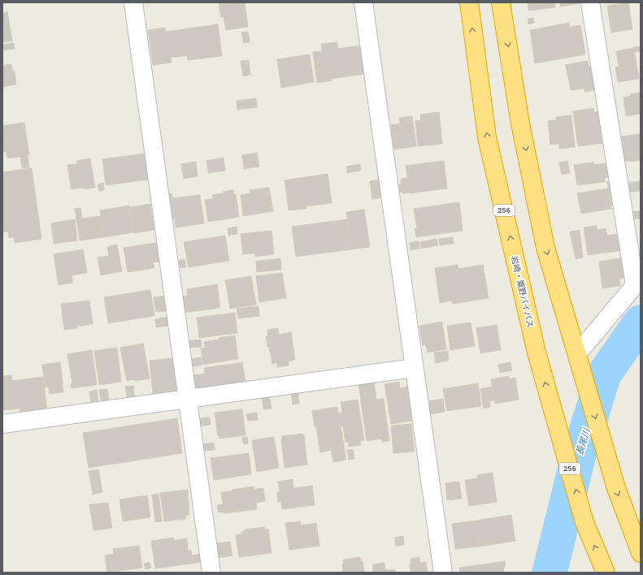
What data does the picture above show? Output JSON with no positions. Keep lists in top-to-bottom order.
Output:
{
  "streets": {
    "highway": ["256", "岩崎・粟野バイパス"]
  },
  "water": ["長尾川"]
}
